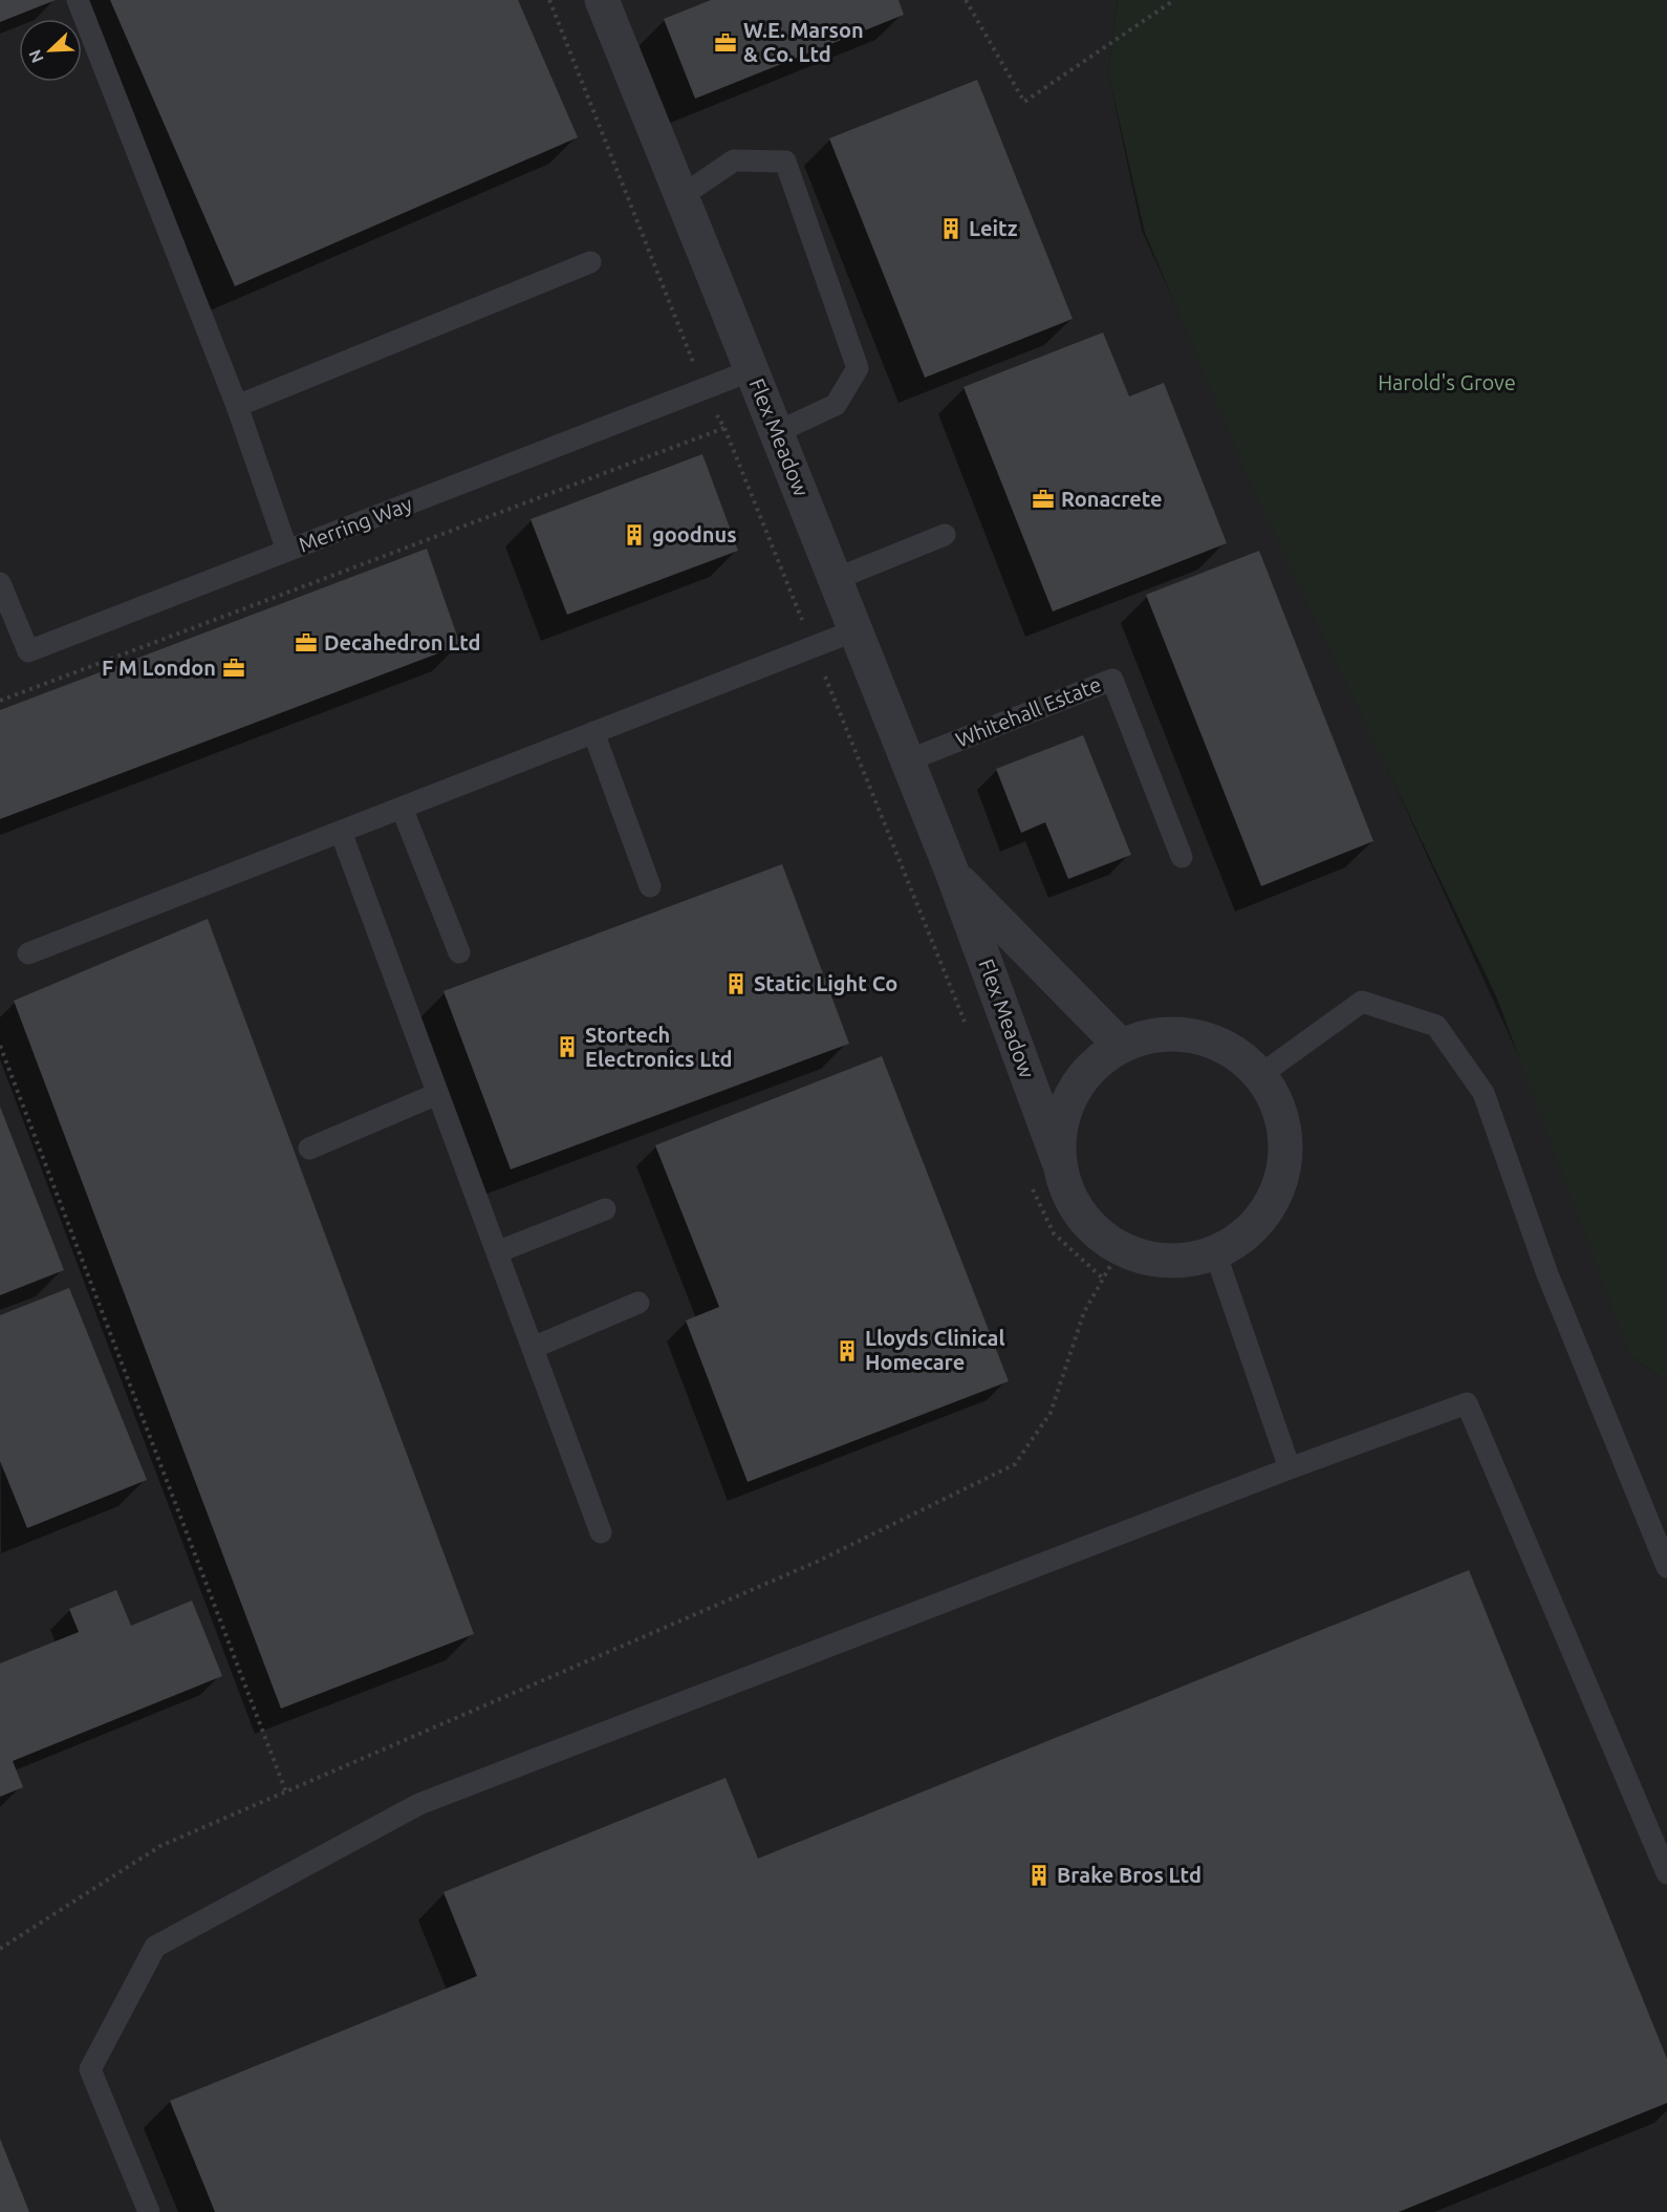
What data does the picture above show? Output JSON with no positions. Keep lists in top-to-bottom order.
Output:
{
  "streets": {
    "street": ["Flex Meadow"],
    "lane": ["Merring Way", "Whitehall Estate"]
  },
  "crossings": [
    ["Flex Meadow", "Merring Way"],
    ["Flex Meadow", "Whitehall Estate"]
  ],
  "parks": ["Harold's Grove"],
  "places": {
    "office": [
      "W.E. Marson & Co. Ltd",
      "Ronacrete",
      "Decahedron Ltd",
      "F M London"
    ],
    "building": [
      "Leitz",
      "goodnus",
      "Static Light Co",
      "Stortech Electronics Ltd",
      "Lloyds Clinical Homecare",
      "Brake Bros Ltd"
    ]
  },
  "north": "bottom left"
}
